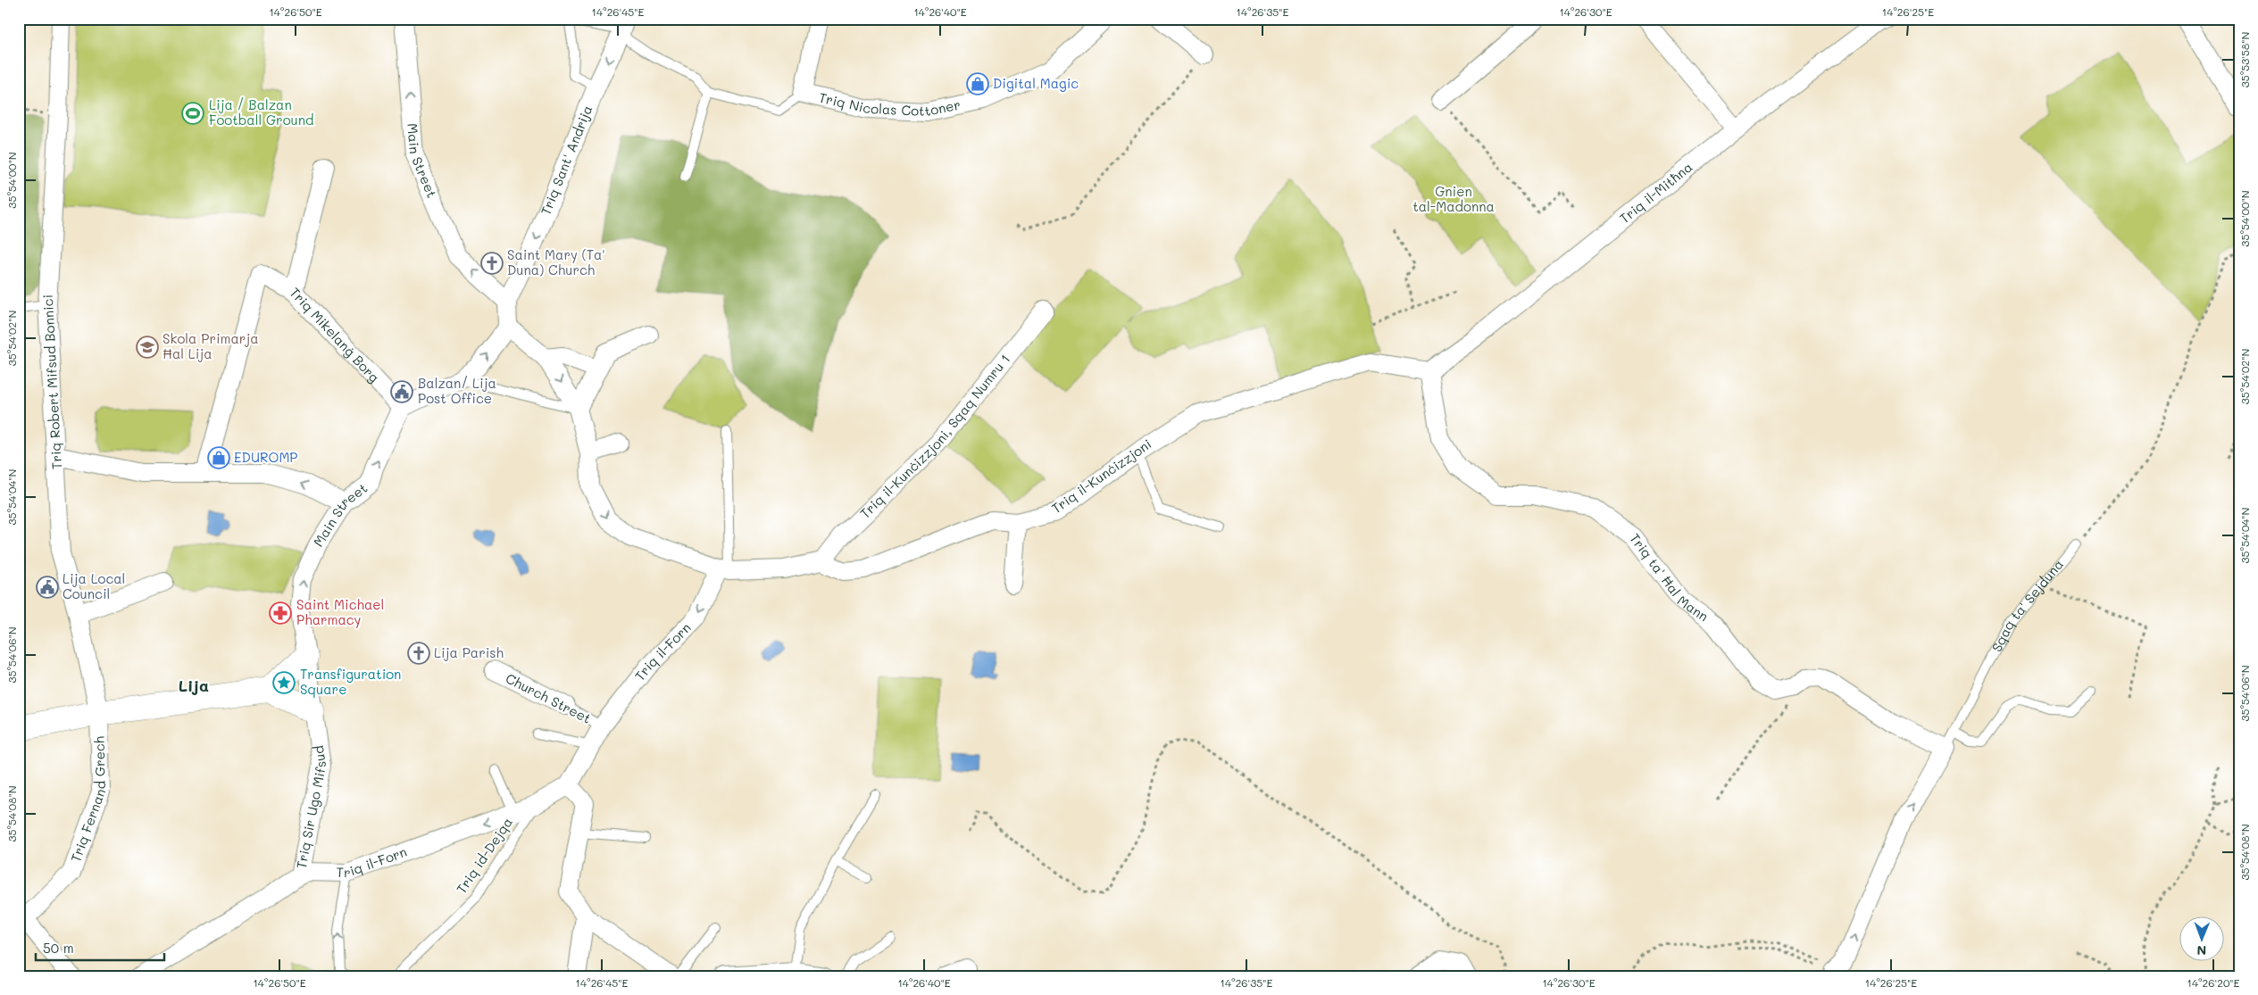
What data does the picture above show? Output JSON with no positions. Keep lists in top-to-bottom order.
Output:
{
  "streets": {
    "street": [
      "Triq Nicolas Cottoner",
      "Main Street",
      "Triq Sant' Andrija",
      "Triq il-Mitħna",
      "Triq Mikelanġ Borg",
      "Triq Robert Mifsud Bonnici",
      "Triq il-Kunċizzjoni, Sqaq Numru 1",
      "Triq il-Kunċizzjoni",
      "Triq ta' Ħal Mann",
      "Sqaq ta' Sejduna",
      "Triq il-Forn",
      "Church Street",
      "Triq Fernand Grech",
      "Triq Sir Ugo Mifsud"
    ],
    "lane": ["Triq id-Dejqa"]
  },
  "crossings": [
    ["Main Street", "Triq Sant' Andrija"],
    ["Main Street", "Triq Mikelanġ Borg"],
    ["Main Street", "Triq Sir Ugo Mifsud"],
    ["Triq il-Mitħna", "Triq il-Kunċizzjoni"],
    ["Triq il-Mitħna", "Triq ta' Ħal Mann"],
    ["Triq Robert Mifsud Bonnici", "Triq Fernand Grech"],
    ["Triq il-Kunċizzjoni, Sqaq Numru 1", "Triq il-Kunċizzjoni"],
    ["Triq il-Kunċizzjoni", "Triq ta' Ħal Mann"],
    ["Triq ta' Ħal Mann", "Sqaq ta' Sejduna"],
    ["Triq il-Forn", "Church Street"],
    ["Triq il-Forn", "Triq Sir Ugo Mifsud"],
    ["Triq il-Forn", "Triq id-Dejqa"]
  ],
  "one_way": [
    "Main Street",
    "Triq Sant' Andrija",
    "Sqaq ta' Sejduna",
    "Triq il-Forn"
  ],
  "districts": ["Lija"],
  "parks": ["Gnien tal-Madonna"],
  "places": {
    "shop": ["Digital Magic", "EDUROMP"],
    "sports": ["Lija / Balzan Football Ground"],
    "church": ["Saint Mary (Ta' Duna) Church", "Lija Parish"],
    "school or university": ["Skola Primarja Ħal Lija"],
    "public building": ["Balzan/ Lija Post Office", "Lija Local Council"],
    "pharmacy": ["Saint Michael Pharmacy"],
    "place": ["Transfiguration Square"]
  },
  "scale_bar": "50 m",
  "north": "bottom",
  "coordinates": [
    "14°26'50\"E",
    "14°26'45\"E",
    "14°26'40\"E",
    "14°26'35\"E",
    "14°26'30\"E",
    "14°26'25\"E",
    "35°53'58\"N",
    "35°54'00\"N",
    "35°54'02\"N",
    "35°54'04\"N",
    "35°54'06\"N",
    "35°54'08\"N",
    "14°26'20\"E"
  ]
}
